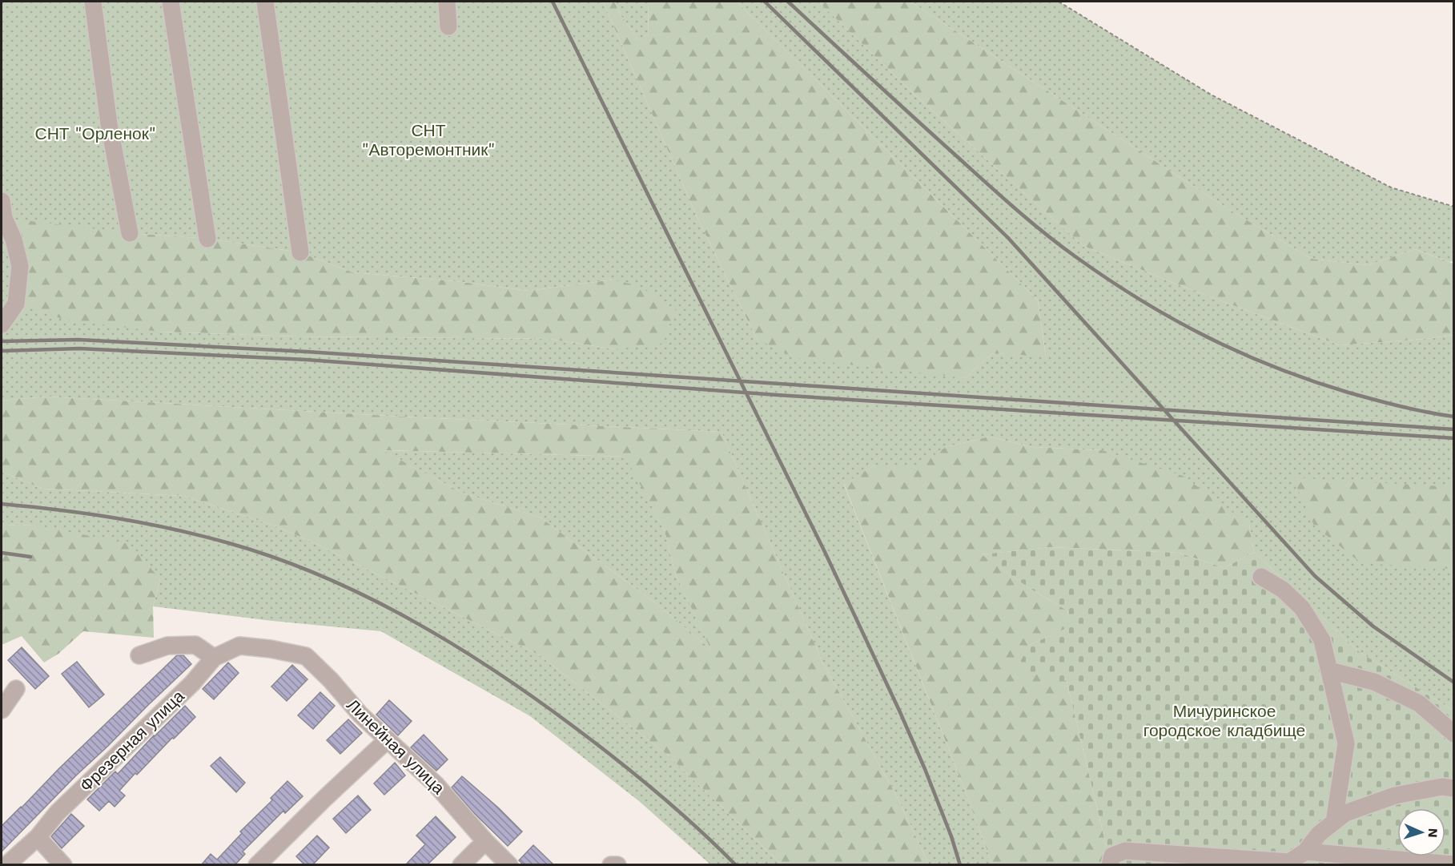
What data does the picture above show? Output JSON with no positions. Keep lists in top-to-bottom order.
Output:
{
  "streets": {
    "street": ["Фрезерная улица", "Линейная улица"]
  },
  "crossings": [
    ["Фрезерная улица", "Линейная улица"]
  ],
  "parks": ["СНТ \"Авторемонтник\"", "СНТ \"Орленок\"", "Мичуринское городское кладбище"],
  "north": "right"
}
